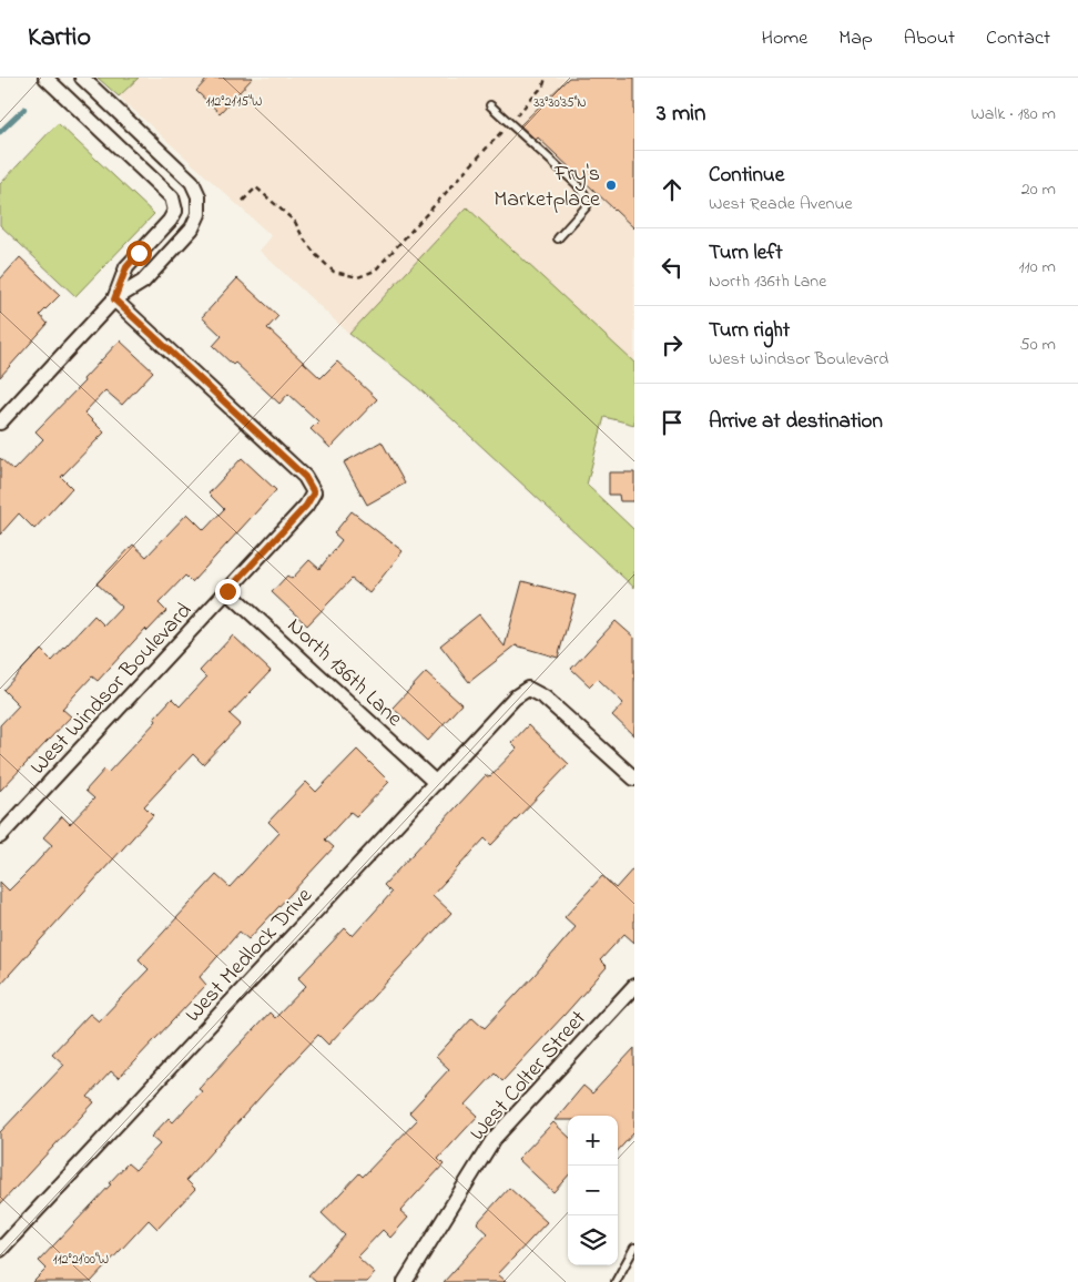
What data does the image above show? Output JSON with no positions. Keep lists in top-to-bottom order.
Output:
{
  "streets": {
    "street": [
      "North 136th Lane",
      "West Windsor Boulevard",
      "West Medlock Drive",
      "West Colter Street"
    ]
  },
  "crossings": [
    ["North 136th Lane", "West Windsor Boulevard"],
    ["North 136th Lane", "West Medlock Drive"]
  ],
  "places": ["Fry's Marketplace"],
  "page": {
    "header": "Kartio",
    "nav": [
      "Home",
      "Map",
      "About",
      "Contact"
    ],
    "heading": ["3 min", "Walk · 180 m"],
    "list": [
      ["Continue", "West Reade Avenue", "20 m"],
      ["Turn left", "North 136th Lane", "110 m"],
      ["Turn right", "West Windsor Boulevard", "50 m"],
      "Arrive at destination"
    ],
    "map_buttons": ["+", "−"]
  },
  "coordinates": ["112°21'15\"W", "33°30'35\"N", "112°21'00\"W"]
}
